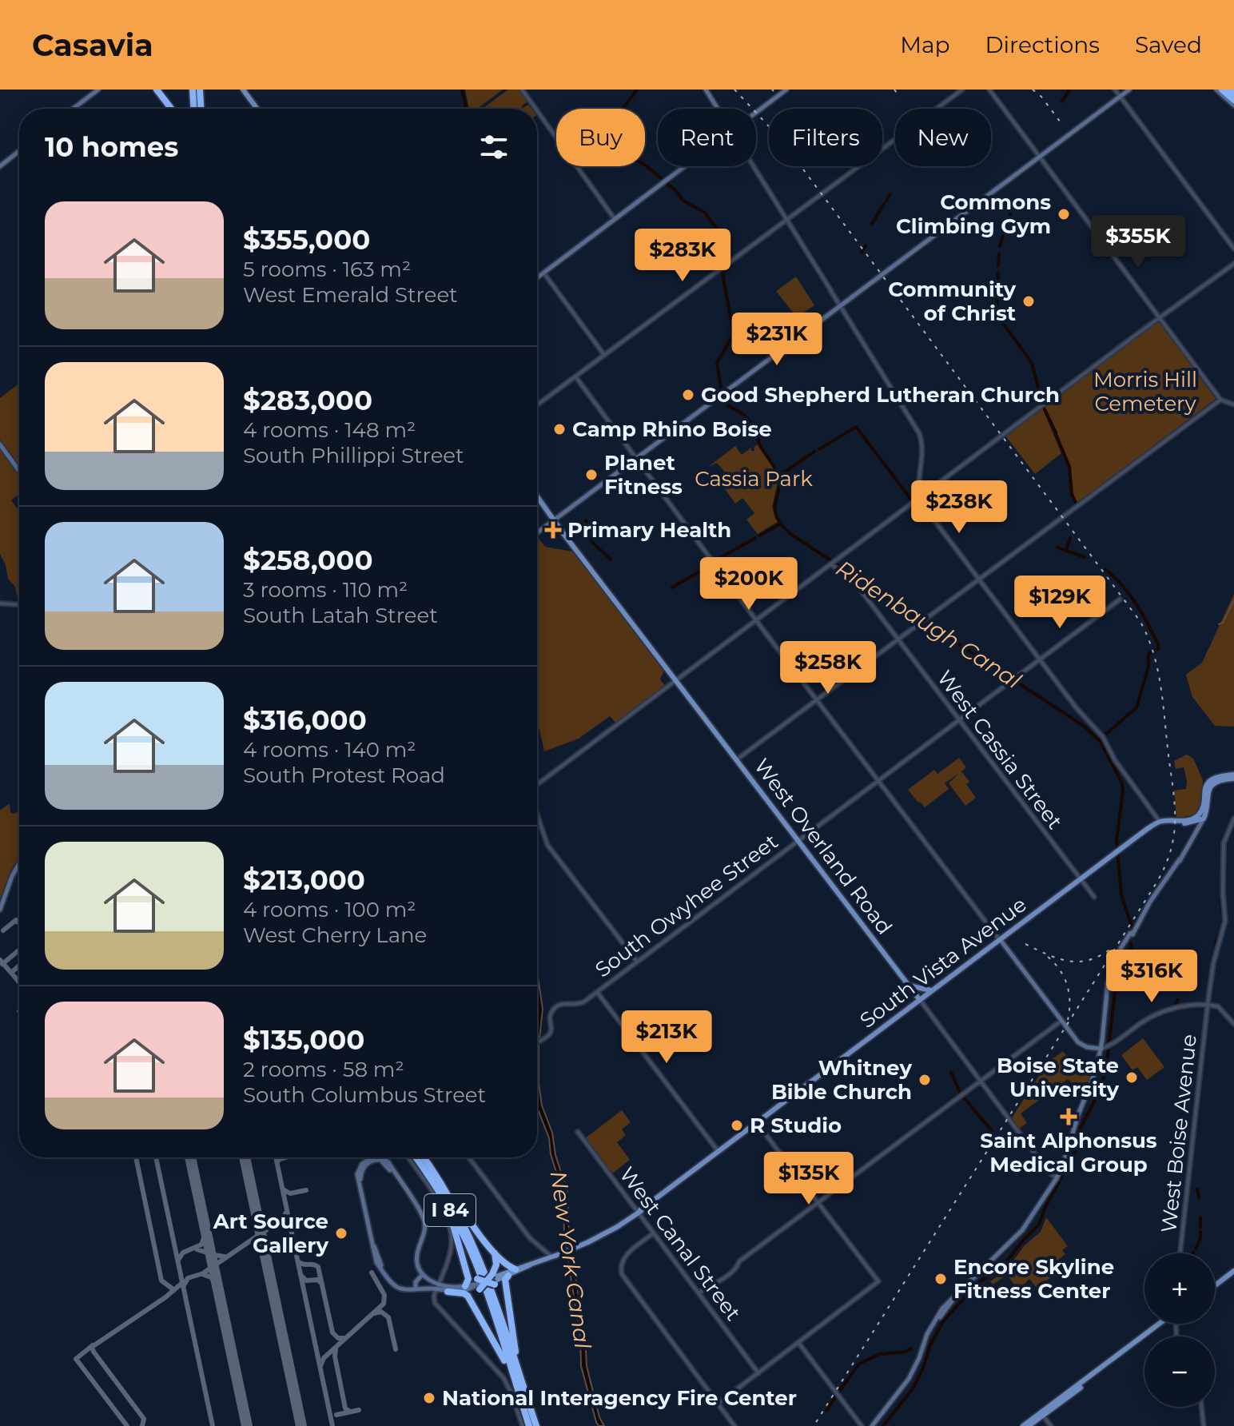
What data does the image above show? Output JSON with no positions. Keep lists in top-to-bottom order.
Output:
{
  "streets": {
    "highway": ["I 84"],
    "main road": ["West Overland Road", "South Vista Avenue"],
    "street": [
      "West Cassia Street",
      "South Owyhee Street",
      "West Boise Avenue",
      "West Canal Street"
    ]
  },
  "crossings": [
    ["West Cassia Street", "South Owyhee Street"],
    ["West Cassia Street", "South Vista Avenue"],
    ["West Overland Road", "South Owyhee Street"],
    ["West Overland Road", "South Vista Avenue"],
    ["South Vista Avenue", "West Canal Street"]
  ],
  "water": ["Ridenbaugh Canal", "New York Canal"],
  "parks": ["Morris Hill Cemetery", "Cassia Park"],
  "places": {
    "other": [
      "Commons Climbing Gym",
      "Community of Christ",
      "Good Shepherd Lutheran Church",
      "Camp Rhino Boise",
      "Planet Fitness",
      "Boise State University",
      "Whitney Bible Church",
      "R Studio",
      "Art Source Gallery",
      "Encore Skyline Fitness Center",
      "National Interagency Fire Center"
    ],
    "health": ["Primary Health", "Saint Alphonsus Medical Group"]
  },
  "page": {
    "header": "Casavia",
    "nav": ["Map", "Directions", "Saved"],
    "chip": [
      "Buy",
      "Rent",
      "Filters",
      "New"
    ],
    "heading": "10 homes",
    "list": [
      {
        "name": "$355,000",
        "note": "5 rooms · 163 m² · West Emerald Street"
      },
      {
        "name": "$283,000",
        "note": "4 rooms · 148 m² · South Phillippi Street"
      },
      {
        "name": "$258,000",
        "note": "3 rooms · 110 m² · South Latah Street"
      },
      {
        "name": "$316,000",
        "note": "4 rooms · 140 m² · South Protest Road"
      },
      {
        "name": "$213,000",
        "note": "4 rooms · 100 m² · West Cherry Lane"
      },
      {
        "name": "$135,000",
        "note": "2 rooms · 58 m² · South Columbus Street"
      }
    ],
    "price": [
      "$355K",
      "$283K",
      "$231K",
      "$238K",
      "$200K",
      "$129K",
      "$258K",
      "$316K",
      "$213K",
      "$135K"
    ],
    "map_buttons": ["+", "−"]
  }
}
